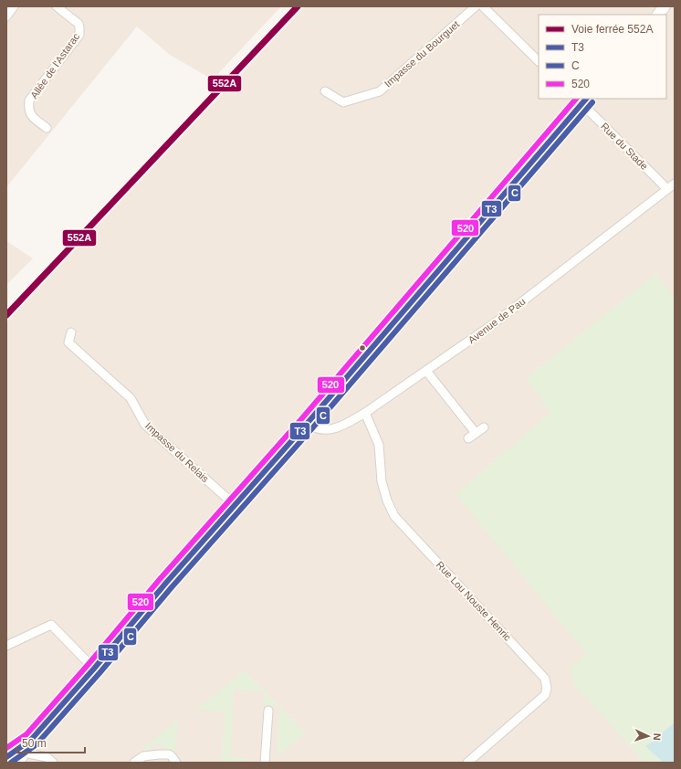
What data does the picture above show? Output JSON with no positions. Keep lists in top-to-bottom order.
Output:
{
  "streets": {
    "street": [
      "Impasse du Bourguet",
      "Allée de l'Astarac",
      "Rue du Stade",
      "Avenue de Pau",
      "Impasse du Relais",
      "Rue Lou Nouste Henric"
    ]
  },
  "crossings": [
    ["Rue du Stade", "Avenue de Pau"],
    ["Avenue de Pau", "Rue Lou Nouste Henric"]
  ],
  "lines": [
    "rail line 552A",
    "transit line T3",
    "transit line 520",
    "transit line C"
  ],
  "legend": [
    "Voie ferrée 552A",
    "T3",
    "C",
    "520"
  ],
  "scale_bar": "50 m",
  "north": "right"
}
